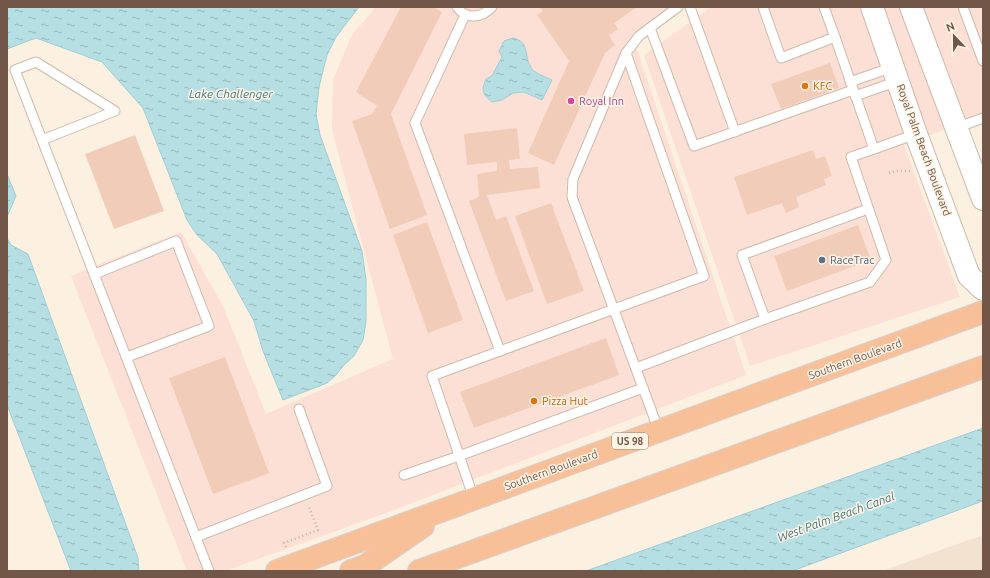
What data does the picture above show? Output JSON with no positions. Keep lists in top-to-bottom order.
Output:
{
  "streets": {
    "highway": ["Southern Boulevard", "US 98"],
    "street": ["Royal Palm Beach Boulevard"]
  },
  "water": ["Lake Challenger", "West Palm Beach Canal"],
  "places": [
    "KFC",
    "Royal Inn",
    "RaceTrac",
    "Pizza Hut"
  ],
  "north": "top"
}
